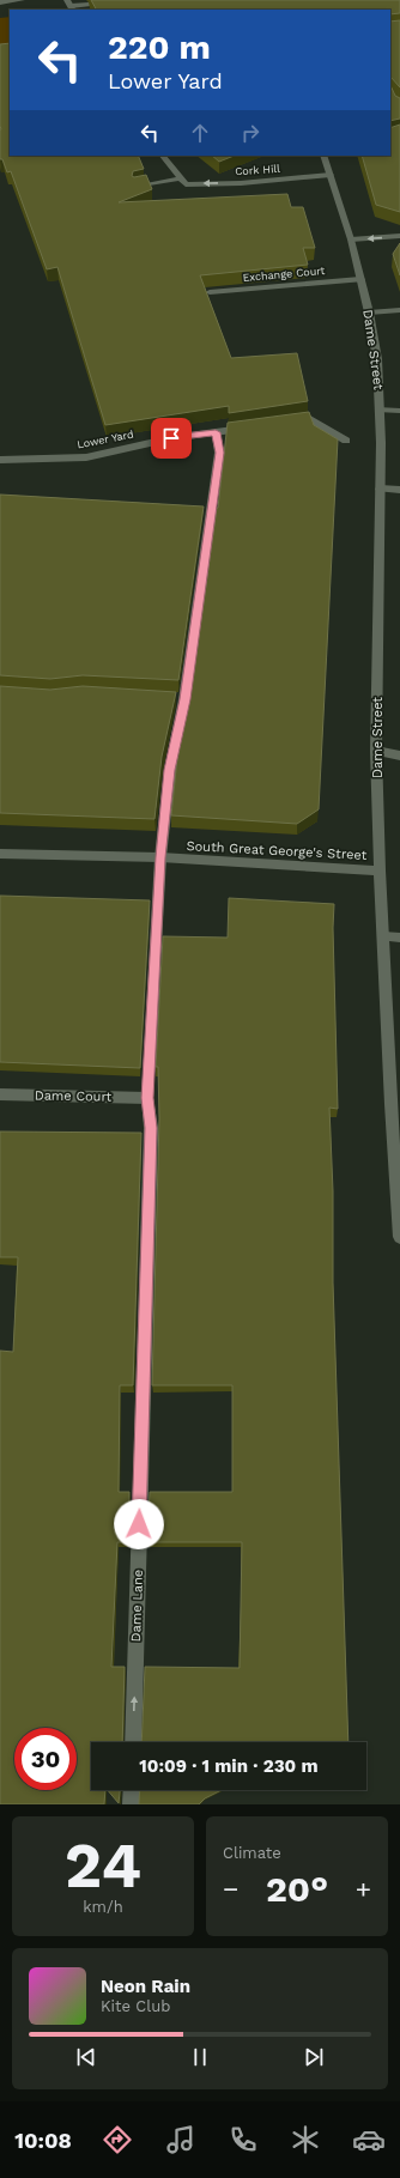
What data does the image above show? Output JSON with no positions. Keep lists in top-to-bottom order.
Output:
{
  "streets": {
    "main road": [
      "Cork Hill",
      "Exchange Court",
      "Dame Street",
      "Lower Yard",
      "South Great George's Street",
      "Dame Court",
      "Dame Lane"
    ]
  },
  "crossings": [
    ["Exchange Court", "Dame Street"],
    ["Dame Street", "South Great George's Street"],
    ["Lower Yard", "Dame Lane"],
    ["South Great George's Street", "Dame Lane"],
    ["Dame Court", "Dame Lane"]
  ],
  "one_way": ["Cork Hill", "Dame Lane"],
  "page": {
    "turn": ["220 m", "Lower Yard"],
    "limit": "30",
    "trip": "10:09 · 1 min · 230 m",
    "tile": [
      ["24", "km/h"],
      "Climate"
    ],
    "heat": ["−", "20°", "+"],
    "song": ["Neon Rain", "Kite Club"],
    "tabs": "10:08"
  }
}
